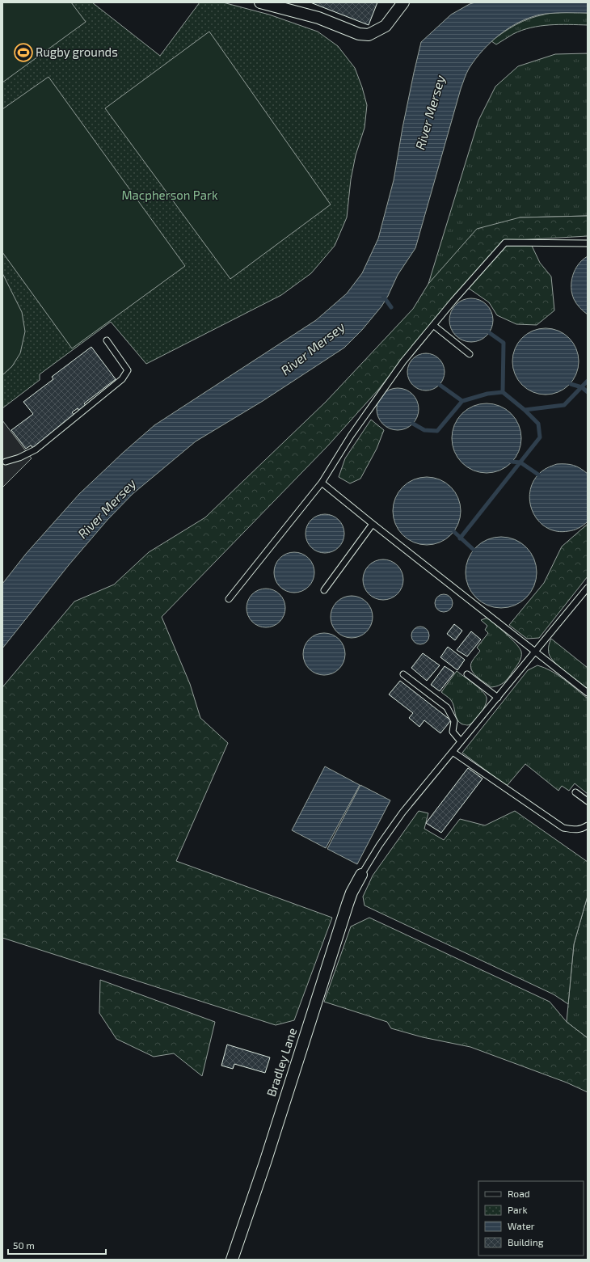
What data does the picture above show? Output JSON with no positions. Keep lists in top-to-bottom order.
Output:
{
  "streets": {
    "street": ["Bradley Lane"]
  },
  "water": ["River Mersey"],
  "parks": ["Macpherson Park"],
  "places": {
    "sports": ["Rugby grounds"]
  },
  "legend": [
    "Road",
    "Park",
    "Water",
    "Building"
  ],
  "scale_bar": "50 m"
}
